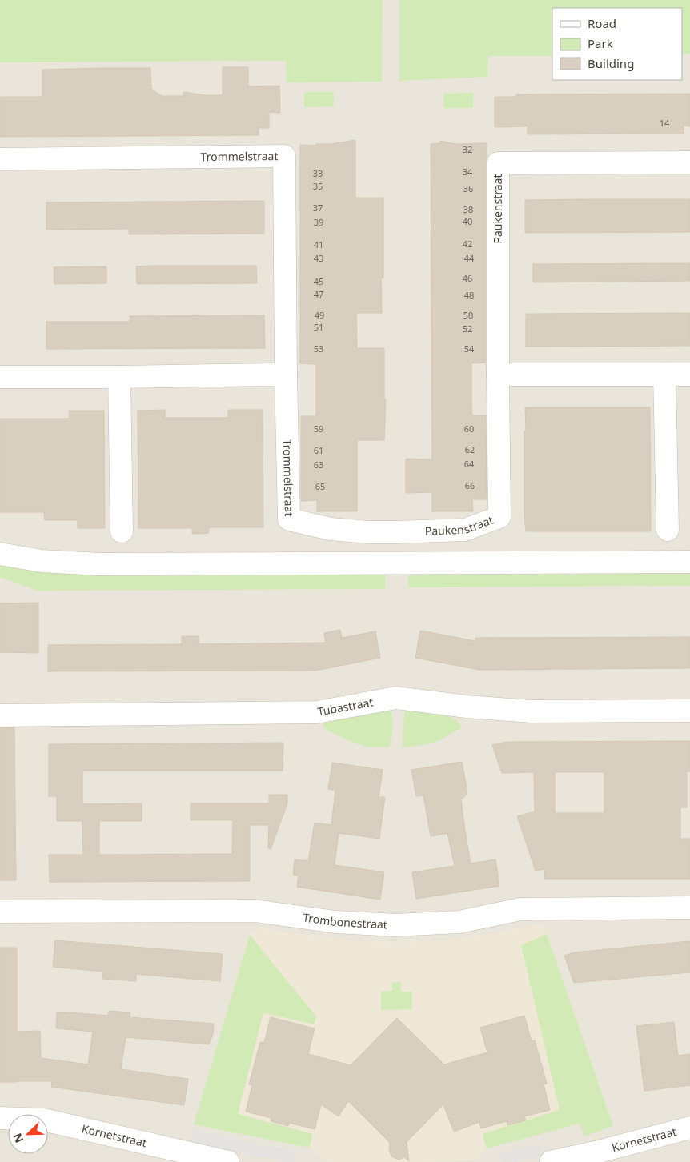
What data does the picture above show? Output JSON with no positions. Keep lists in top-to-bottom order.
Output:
{
  "streets": {
    "street": [
      "Trommelstraat",
      "Paukenstraat",
      "Tubastraat",
      "Trombonestraat",
      "Kornetstraat"
    ]
  },
  "crossings": [
    ["Trommelstraat", "Paukenstraat"]
  ],
  "house_numbers": [
    "14",
    "32",
    "34",
    "33",
    "35",
    "36",
    "37",
    "38",
    "40",
    "39",
    "42",
    "41",
    "43",
    "44",
    "46",
    "45",
    "47",
    "48",
    "49",
    "50",
    "51",
    "52",
    "53",
    "54",
    "59",
    "60",
    "62",
    "61",
    "64",
    "63",
    "66",
    "65"
  ],
  "legend": ["Road", "Park", "Building"],
  "north": "bottom left"
}
